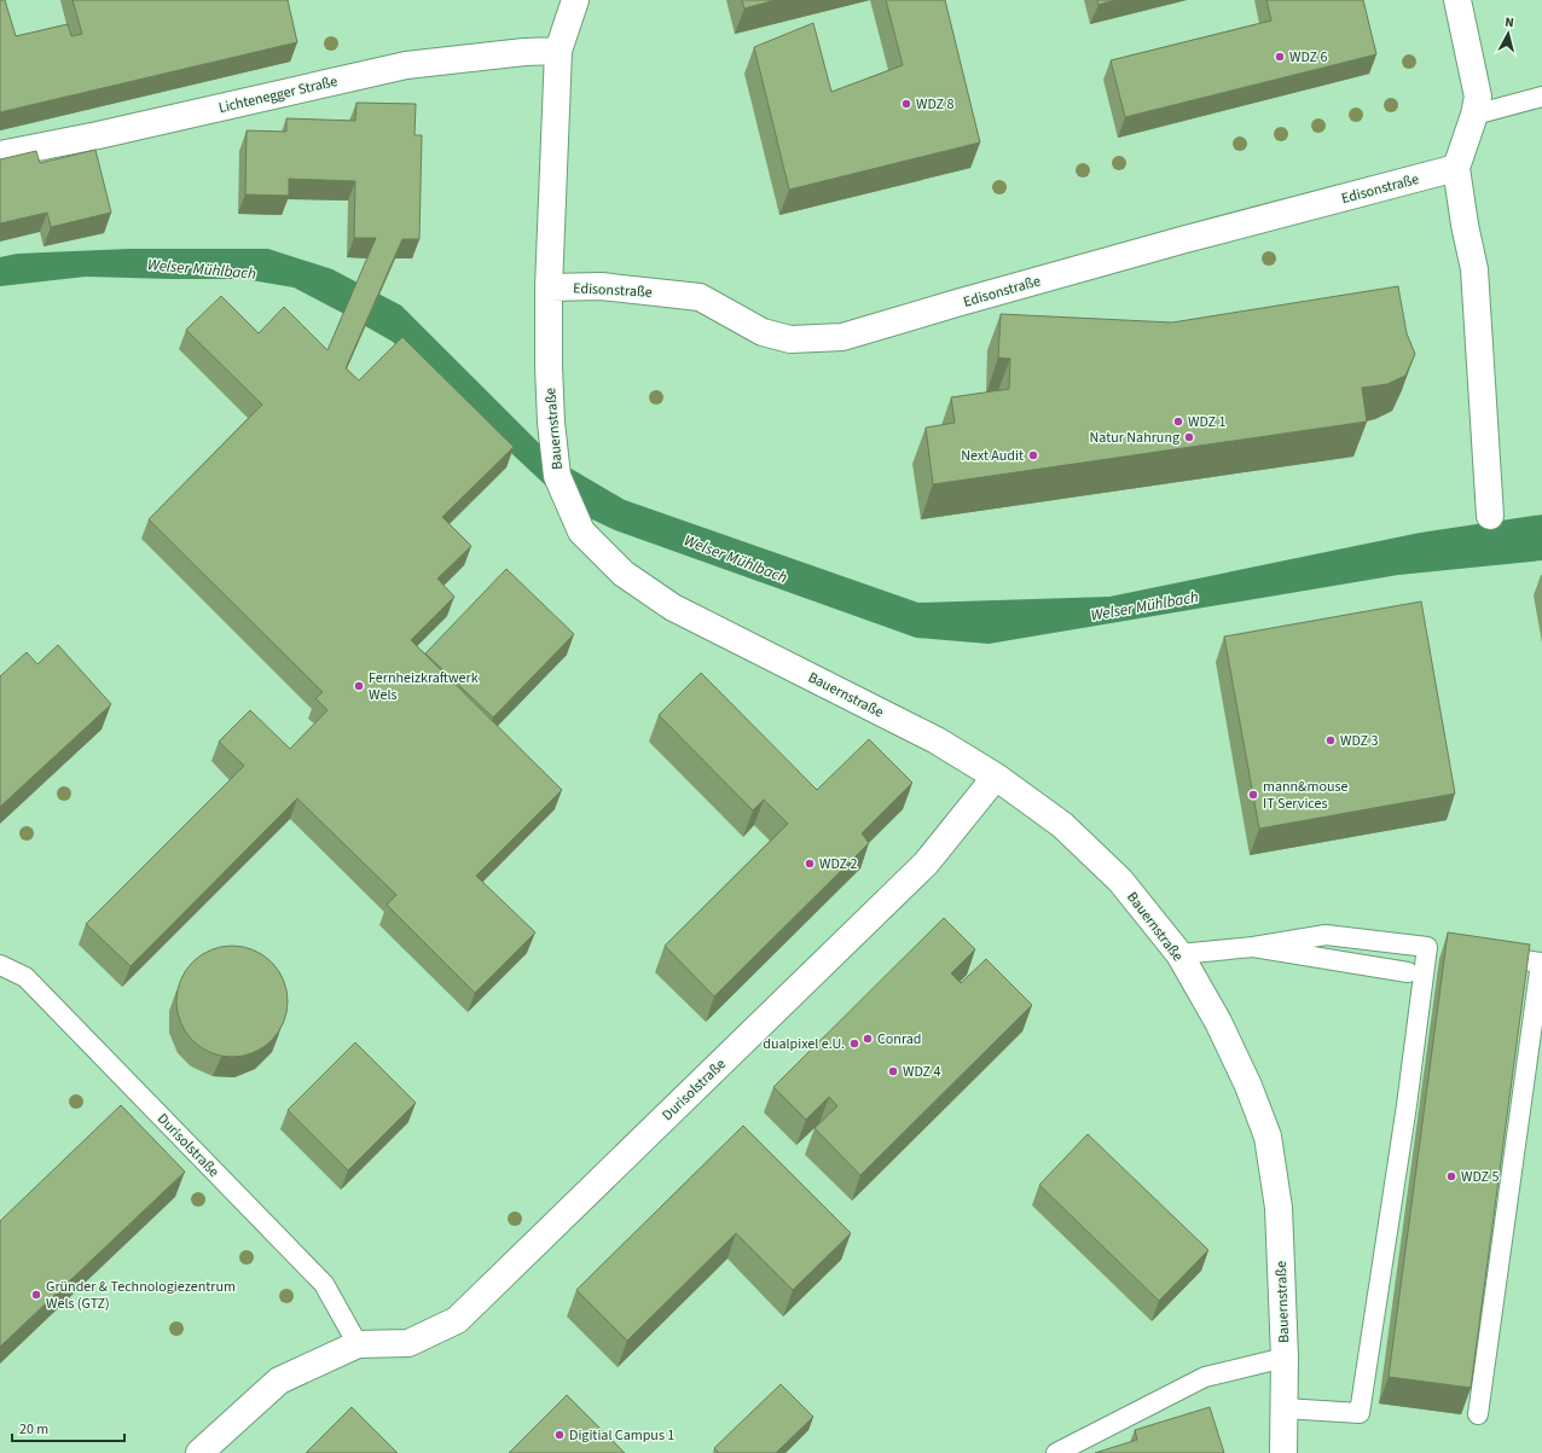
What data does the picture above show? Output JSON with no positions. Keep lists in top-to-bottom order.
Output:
{
  "streets": {
    "street": [
      "Lichtenegger Straße",
      "Edisonstraße",
      "Bauernstraße",
      "Durisolstraße"
    ]
  },
  "crossings": [
    ["Lichtenegger Straße", "Bauernstraße"],
    ["Edisonstraße", "Bauernstraße"],
    ["Bauernstraße", "Durisolstraße"]
  ],
  "water": ["Welser Mühlbach"],
  "places": [
    "WDZ 6",
    "WDZ 8",
    "WDZ 1",
    "Natur Nahrung",
    "Next Audit",
    "Fernheizkraftwerk Wels",
    "WDZ 3",
    "mann&mouse IT Services",
    "WDZ 2",
    "Conrad",
    "dualpixel e.U.",
    "WDZ 4",
    "WDZ 5",
    "Gründer & Technologiezentrum Wels (GTZ)",
    "Digitial Campus 1"
  ],
  "scale_bar": "20 m",
  "north": "top"
}
